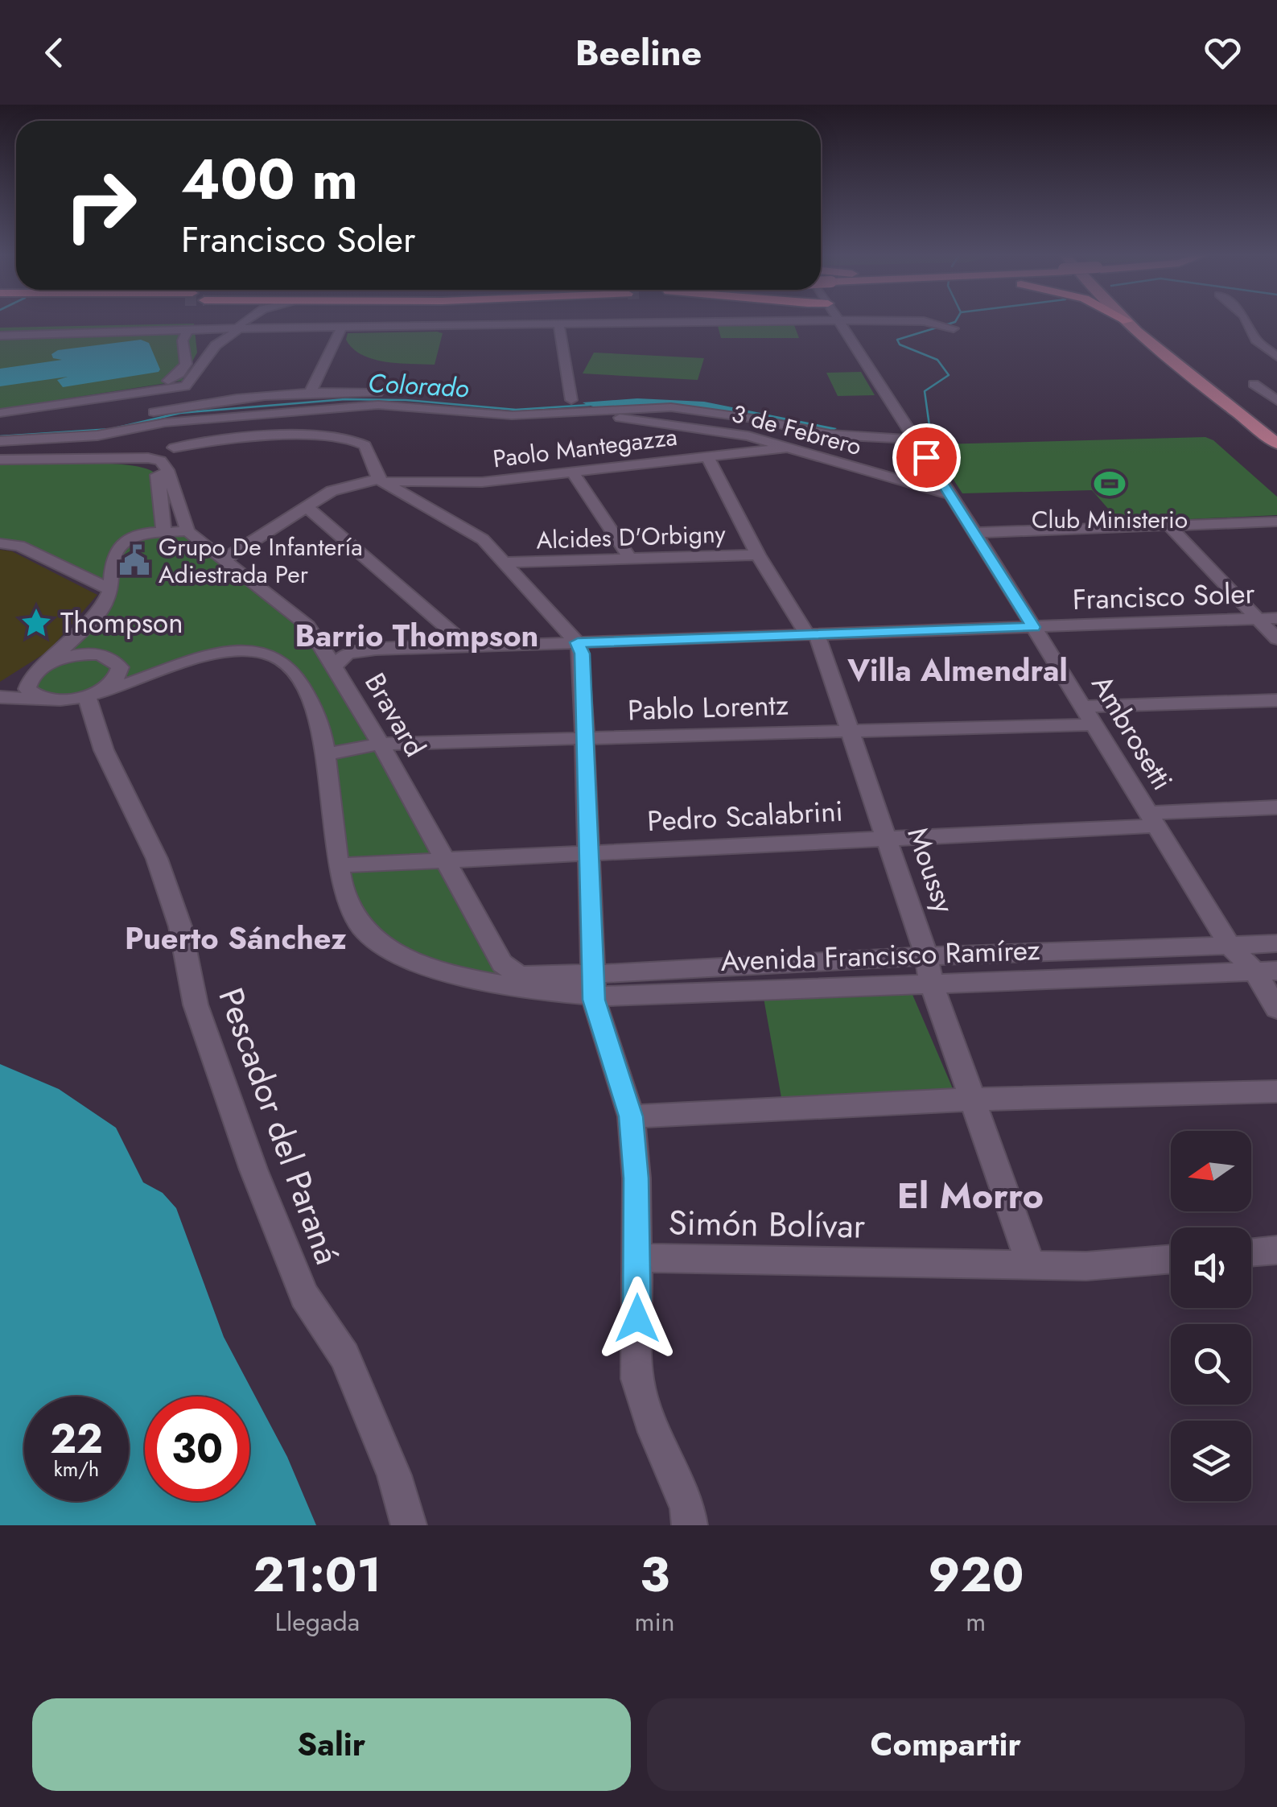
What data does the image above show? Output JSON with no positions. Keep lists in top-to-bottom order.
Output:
{
  "streets": {
    "street": [
      "3 de Febrero",
      "Paolo Mantegazza",
      "Alcides D'Orbigny",
      "Francisco Soler",
      "Pablo Lorentz",
      "Bravard",
      "Ambrosetti",
      "Pedro Scalabrini",
      "Moussy",
      "Avenida Francisco Ramírez",
      "Pescador del Paraná",
      "Simón Bolívar"
    ]
  },
  "crossings": [
    ["3 de Febrero", "Paolo Mantegazza"],
    ["3 de Febrero", "Ambrosetti"],
    ["Paolo Mantegazza", "Bravard"],
    ["Paolo Mantegazza", "Moussy"],
    ["Alcides D'Orbigny", "Moussy"],
    ["Francisco Soler", "Bravard"],
    ["Francisco Soler", "Ambrosetti"],
    ["Francisco Soler", "Moussy"],
    ["Pablo Lorentz", "Bravard"],
    ["Pablo Lorentz", "Ambrosetti"],
    ["Pablo Lorentz", "Moussy"],
    ["Pablo Lorentz", "Avenida Francisco Ramírez"],
    ["Bravard", "Pedro Scalabrini"],
    ["Bravard", "Avenida Francisco Ramírez"],
    ["Ambrosetti", "Pedro Scalabrini"],
    ["Ambrosetti", "Avenida Francisco Ramírez"],
    ["Pedro Scalabrini", "Moussy"],
    ["Pedro Scalabrini", "Avenida Francisco Ramírez"],
    ["Moussy", "Avenida Francisco Ramírez"],
    ["Moussy", "Simón Bolívar"],
    ["Avenida Francisco Ramírez", "Pescador del Paraná"]
  ],
  "districts": [
    "Barrio Thompson",
    "Villa Almendral",
    "Puerto Sánchez",
    "El Morro"
  ],
  "water": ["Colorado"],
  "places": {
    "sports": ["Club Ministerio"],
    "public building": ["Grupo De Infantería Adiestrada Per"],
    "place": ["Thompson"]
  },
  "north": "left",
  "page": {
    "header": "Beeline",
    "turn": ["400 m", "Francisco Soler"],
    "speed": "22 km/h",
    "limit": "30",
    "eta": [
      "21:01",
      "Llegada",
      "3",
      "min",
      "920",
      "m"
    ],
    "buttons": ["Salir", "Compartir"]
  }
}
